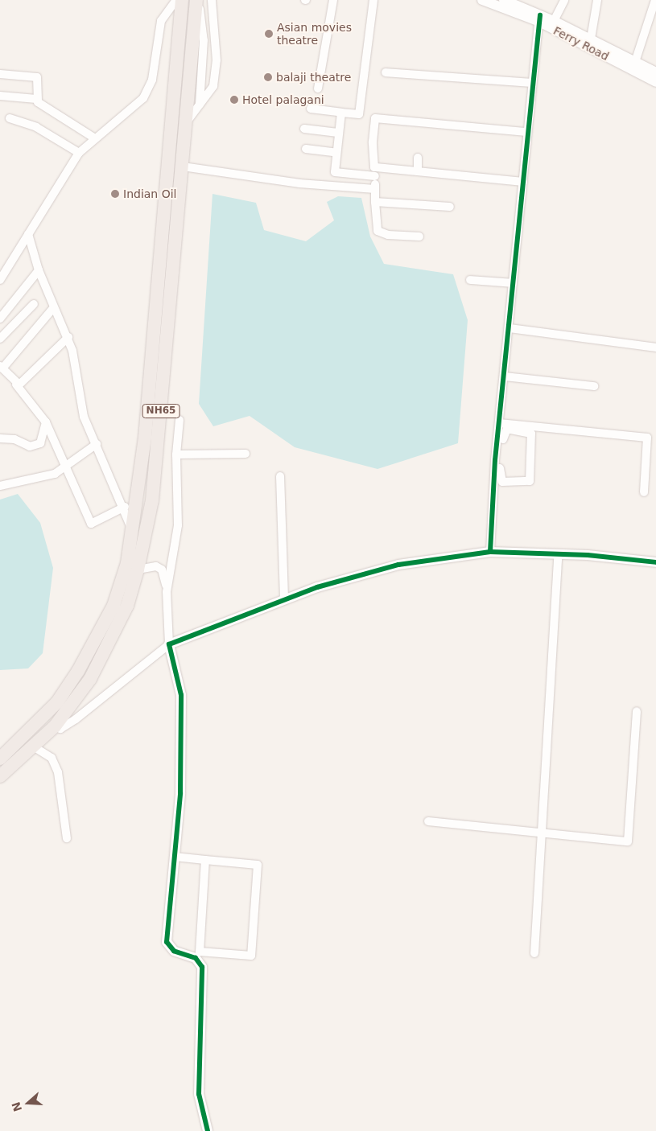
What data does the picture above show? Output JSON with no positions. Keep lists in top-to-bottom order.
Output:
{
  "streets": {
    "highway": ["NH65"],
    "street": ["Ferry Road"]
  },
  "places": [
    "Asian movies theatre",
    "balaji theatre",
    "Hotel palagani",
    "Indian Oil"
  ],
  "north": "left"
}
